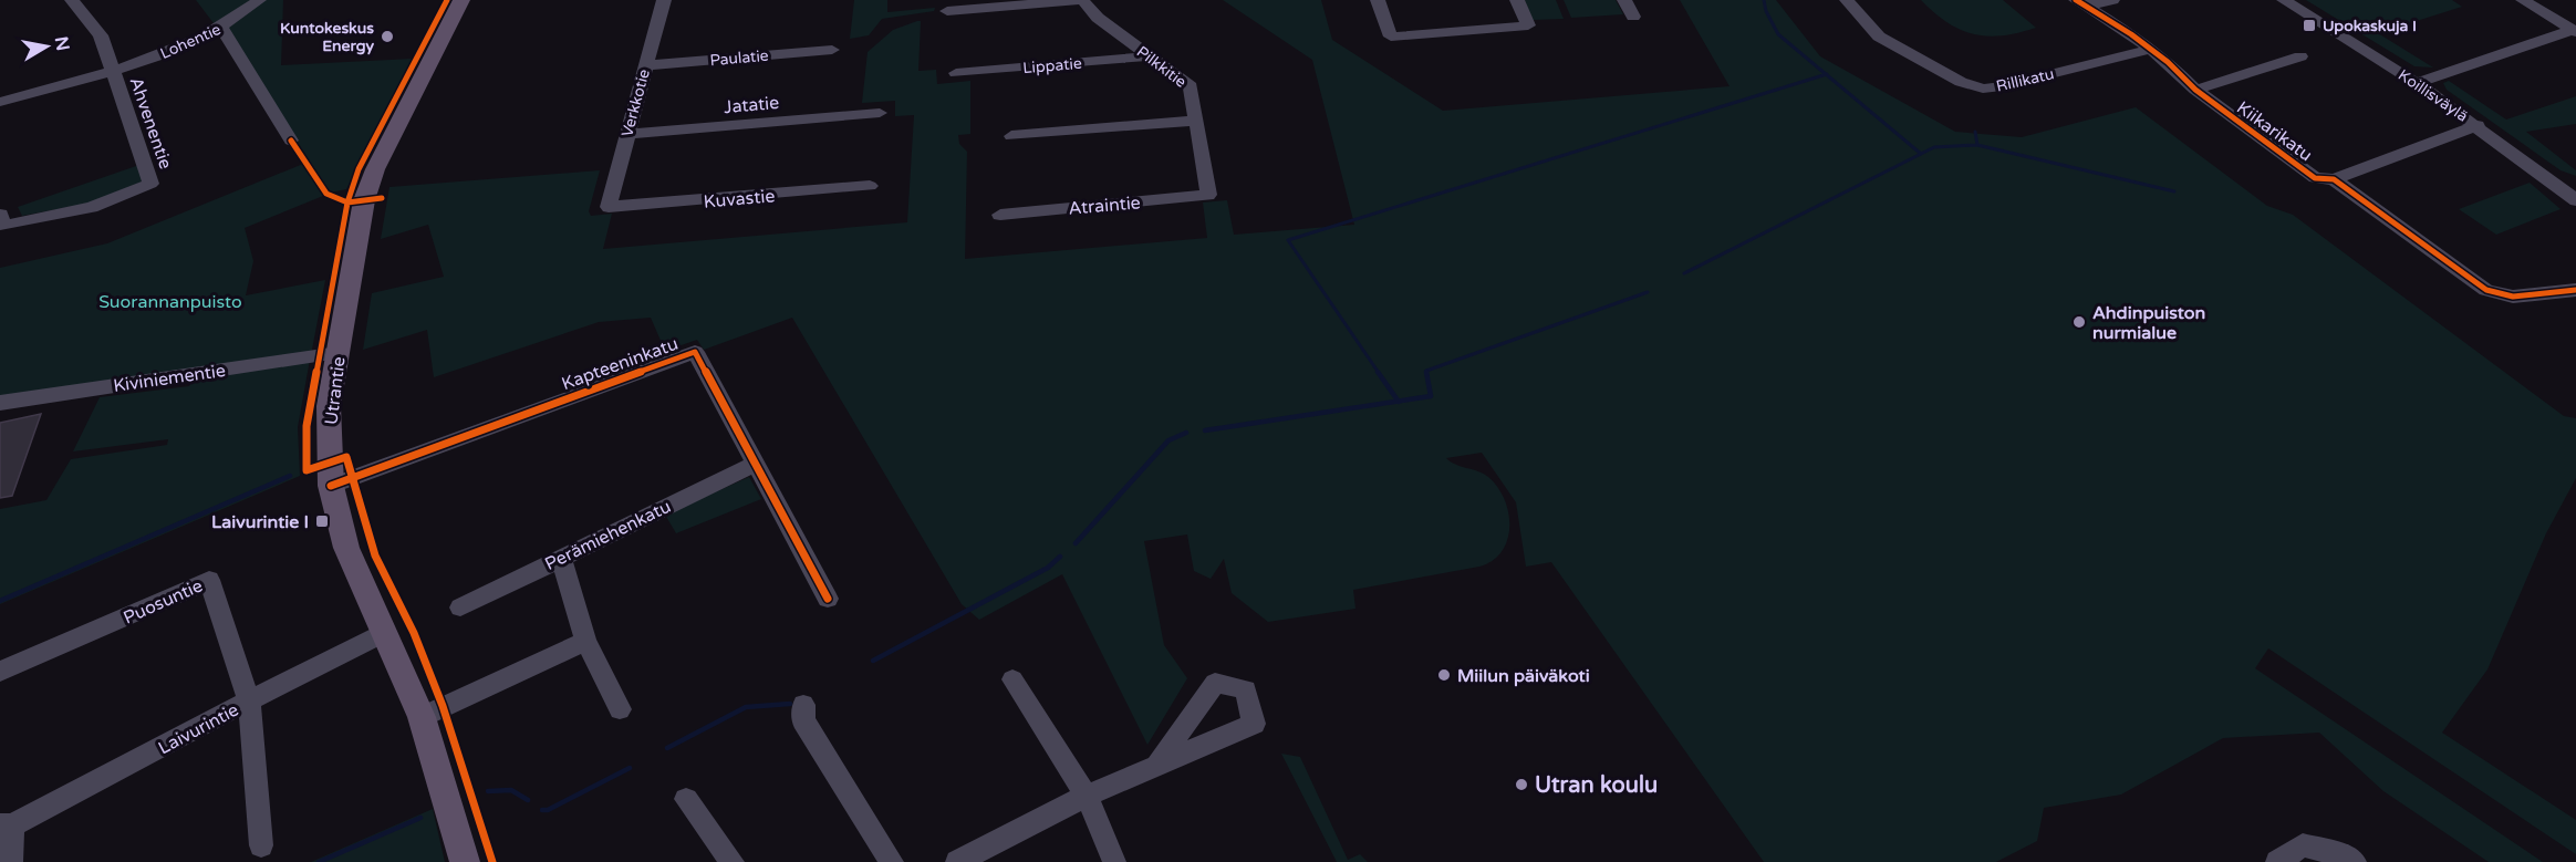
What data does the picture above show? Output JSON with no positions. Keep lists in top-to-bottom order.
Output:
{
  "streets": {
    "main road": ["Utrantie"],
    "street": [
      "Lohentie",
      "Paulatie",
      "Lippatie",
      "Pilkkitie",
      "Rillikatu",
      "Koillisväylä",
      "Verkkotie",
      "Jatatie",
      "Ahvenentie",
      "Kiikarikatu",
      "Kuvastie",
      "Atraintie",
      "Kapteeninkatu",
      "Kiviniementie",
      "Perämiehenkatu",
      "Puosuntie",
      "Laivurintie"
    ]
  },
  "crossings": [
    ["Lohentie", "Ahvenentie"],
    ["Paulatie", "Verkkotie"],
    ["Lippatie", "Pilkkitie"],
    ["Pilkkitie", "Atraintie"],
    ["Rillikatu", "Kiikarikatu"],
    ["Verkkotie", "Jatatie"],
    ["Verkkotie", "Kuvastie"],
    ["Kapteeninkatu", "Utrantie"],
    ["Kapteeninkatu", "Perämiehenkatu"],
    ["Kiviniementie", "Utrantie"],
    ["Utrantie", "Laivurintie"],
    ["Puosuntie", "Laivurintie"]
  ],
  "parks": ["Suorannanpuisto"],
  "places": {
    "transit": ["Upokaskuja I", "Laivurintie I"],
    "other": [
      "Kuntokeskus Energy",
      "Ahdinpuiston nurmialue",
      "Miilun päiväkoti",
      "Utran koulu"
    ]
  },
  "north": "right"
}
